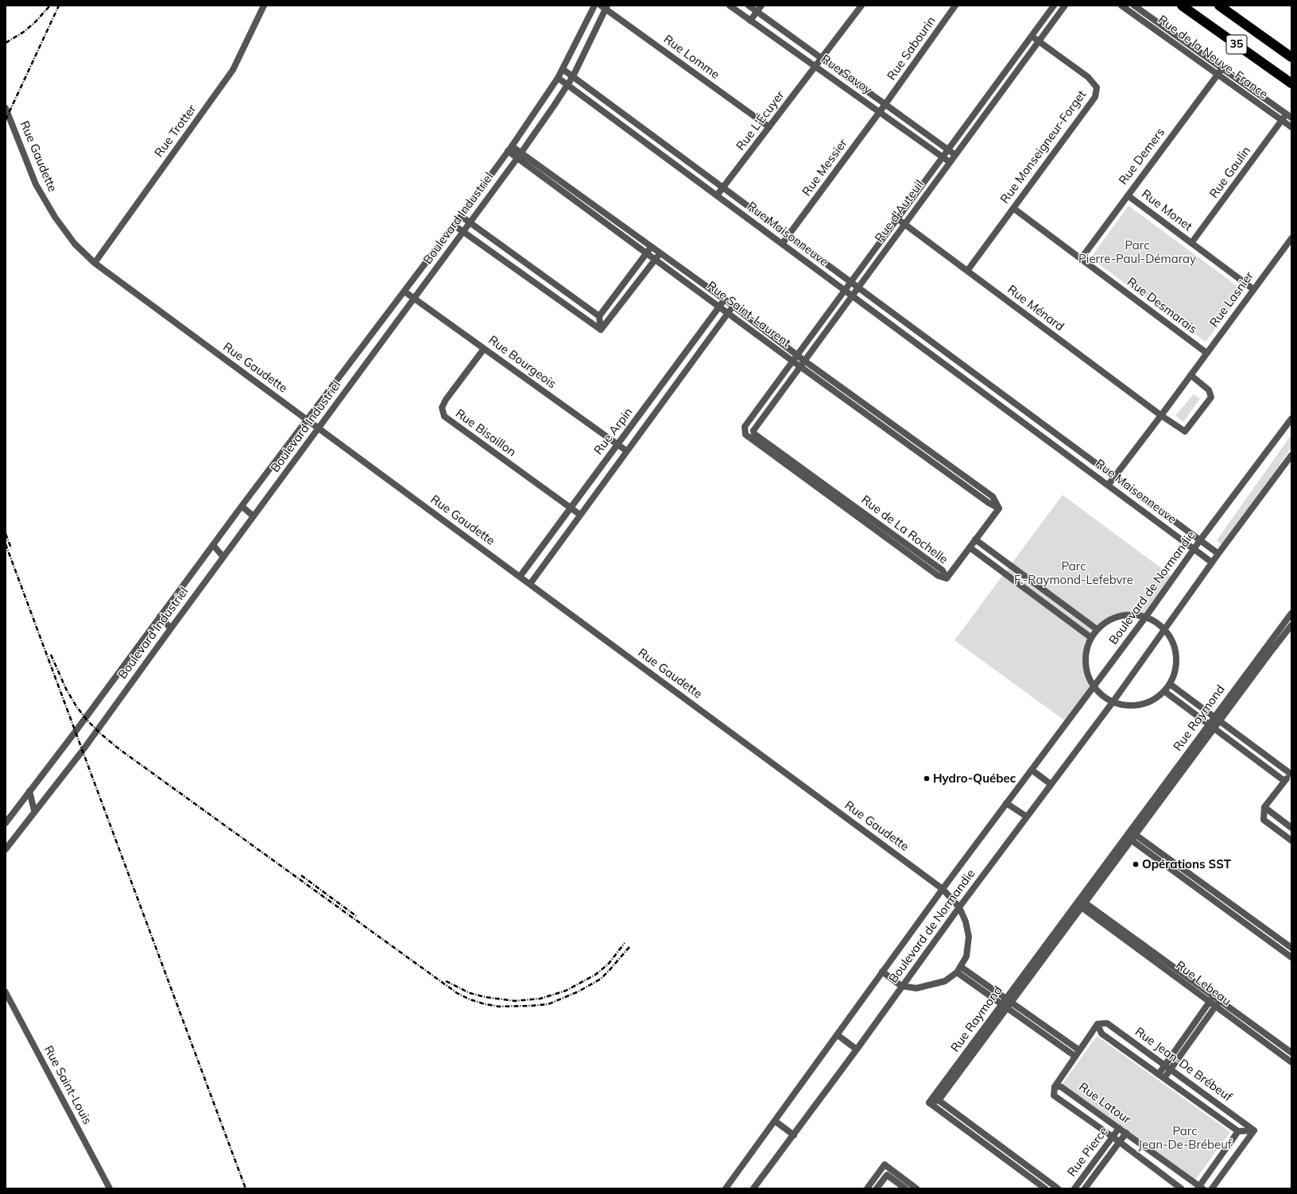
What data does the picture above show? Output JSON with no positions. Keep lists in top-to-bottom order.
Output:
{
  "streets": {
    "highway": ["35"],
    "street": [
      "Rue Sabourin",
      "Rue Lomme",
      "Rue de la Neuve-France",
      "Rue Savoy",
      "Rue L'Écuyer",
      "Rue Trotter",
      "Rue Monseigneur-Forget",
      "Rue Gaudette",
      "Rue Demers",
      "Rue Messier",
      "Rue Gaulin",
      "Rue Monet",
      "Rue d'Auteuil",
      "Boulevard Industriel",
      "Rue Maisonneuve",
      "Rue Lasnier",
      "Rue Desmarais",
      "Rue Ménard",
      "Rue Saint-Laurent",
      "Rue Bourgeois",
      "Rue Arpin",
      "Rue Bisaillon",
      "Rue de La Rochelle",
      "Boulevard de Normandie",
      "Rue Raymond",
      "Rue Lebeau",
      "Rue Jean-De Brébeuf",
      "Rue Saint-Louis",
      "Rue Latour",
      "Rue Pierce"
    ]
  },
  "crossings": [
    ["Rue Sabourin", "Rue Savoy"],
    ["Rue Sabourin", "Rue Messier"],
    ["Rue Lomme", "Rue L'Écuyer"],
    ["Rue Lomme", "Boulevard Industriel"],
    ["Rue de la Neuve-France", "Rue Demers"],
    ["Rue de la Neuve-France", "Rue Gaulin"],
    ["Rue Savoy", "Rue L'Écuyer"],
    ["Rue Savoy", "Rue Messier"],
    ["Rue Savoy", "Rue d'Auteuil"],
    ["Rue L'Écuyer", "Rue Maisonneuve"],
    ["Rue Trotter", "Rue Gaudette"],
    ["Rue Monseigneur-Forget", "Rue d'Auteuil"],
    ["Rue Monseigneur-Forget", "Rue Desmarais"],
    ["Rue Monseigneur-Forget", "Rue Ménard"],
    ["Rue Gaudette", "Boulevard Industriel"],
    ["Rue Gaudette", "Rue Arpin"],
    ["Rue Gaudette", "Boulevard de Normandie"],
    ["Rue Demers", "Rue Monet"],
    ["Rue Demers", "Rue Desmarais"],
    ["Rue Messier", "Rue Maisonneuve"],
    ["Rue Gaulin", "Rue Monet"],
    ["Rue Monet", "Rue Lasnier"],
    ["Rue d'Auteuil", "Rue Maisonneuve"],
    ["Rue d'Auteuil", "Rue Ménard"],
    ["Rue d'Auteuil", "Rue Saint-Laurent"],
    ["Rue d'Auteuil", "Rue de La Rochelle"],
    ["Boulevard Industriel", "Rue Maisonneuve"],
    ["Boulevard Industriel", "Rue Saint-Laurent"],
    ["Boulevard Industriel", "Rue Bourgeois"],
    ["Rue Maisonneuve", "Rue Lasnier"],
    ["Rue Maisonneuve", "Boulevard de Normandie"],
    ["Rue Lasnier", "Rue Desmarais"],
    ["Rue Lasnier", "Rue Ménard"],
    ["Rue Saint-Laurent", "Rue Arpin"],
    ["Rue Bourgeois", "Rue Arpin"],
    ["Rue Bourgeois", "Rue Bisaillon"],
    ["Rue Arpin", "Rue Bisaillon"],
    ["Rue Raymond", "Rue Lebeau"],
    ["Rue Latour", "Rue Pierce"]
  ],
  "parks": ["Parc Pierre-Paul-Démaray", "Parc F.-Raymond-Lefebvre", "Parc Jean-De-Brébeuf"],
  "places": ["Hydro-Québec", "Opérations SST"]
}
